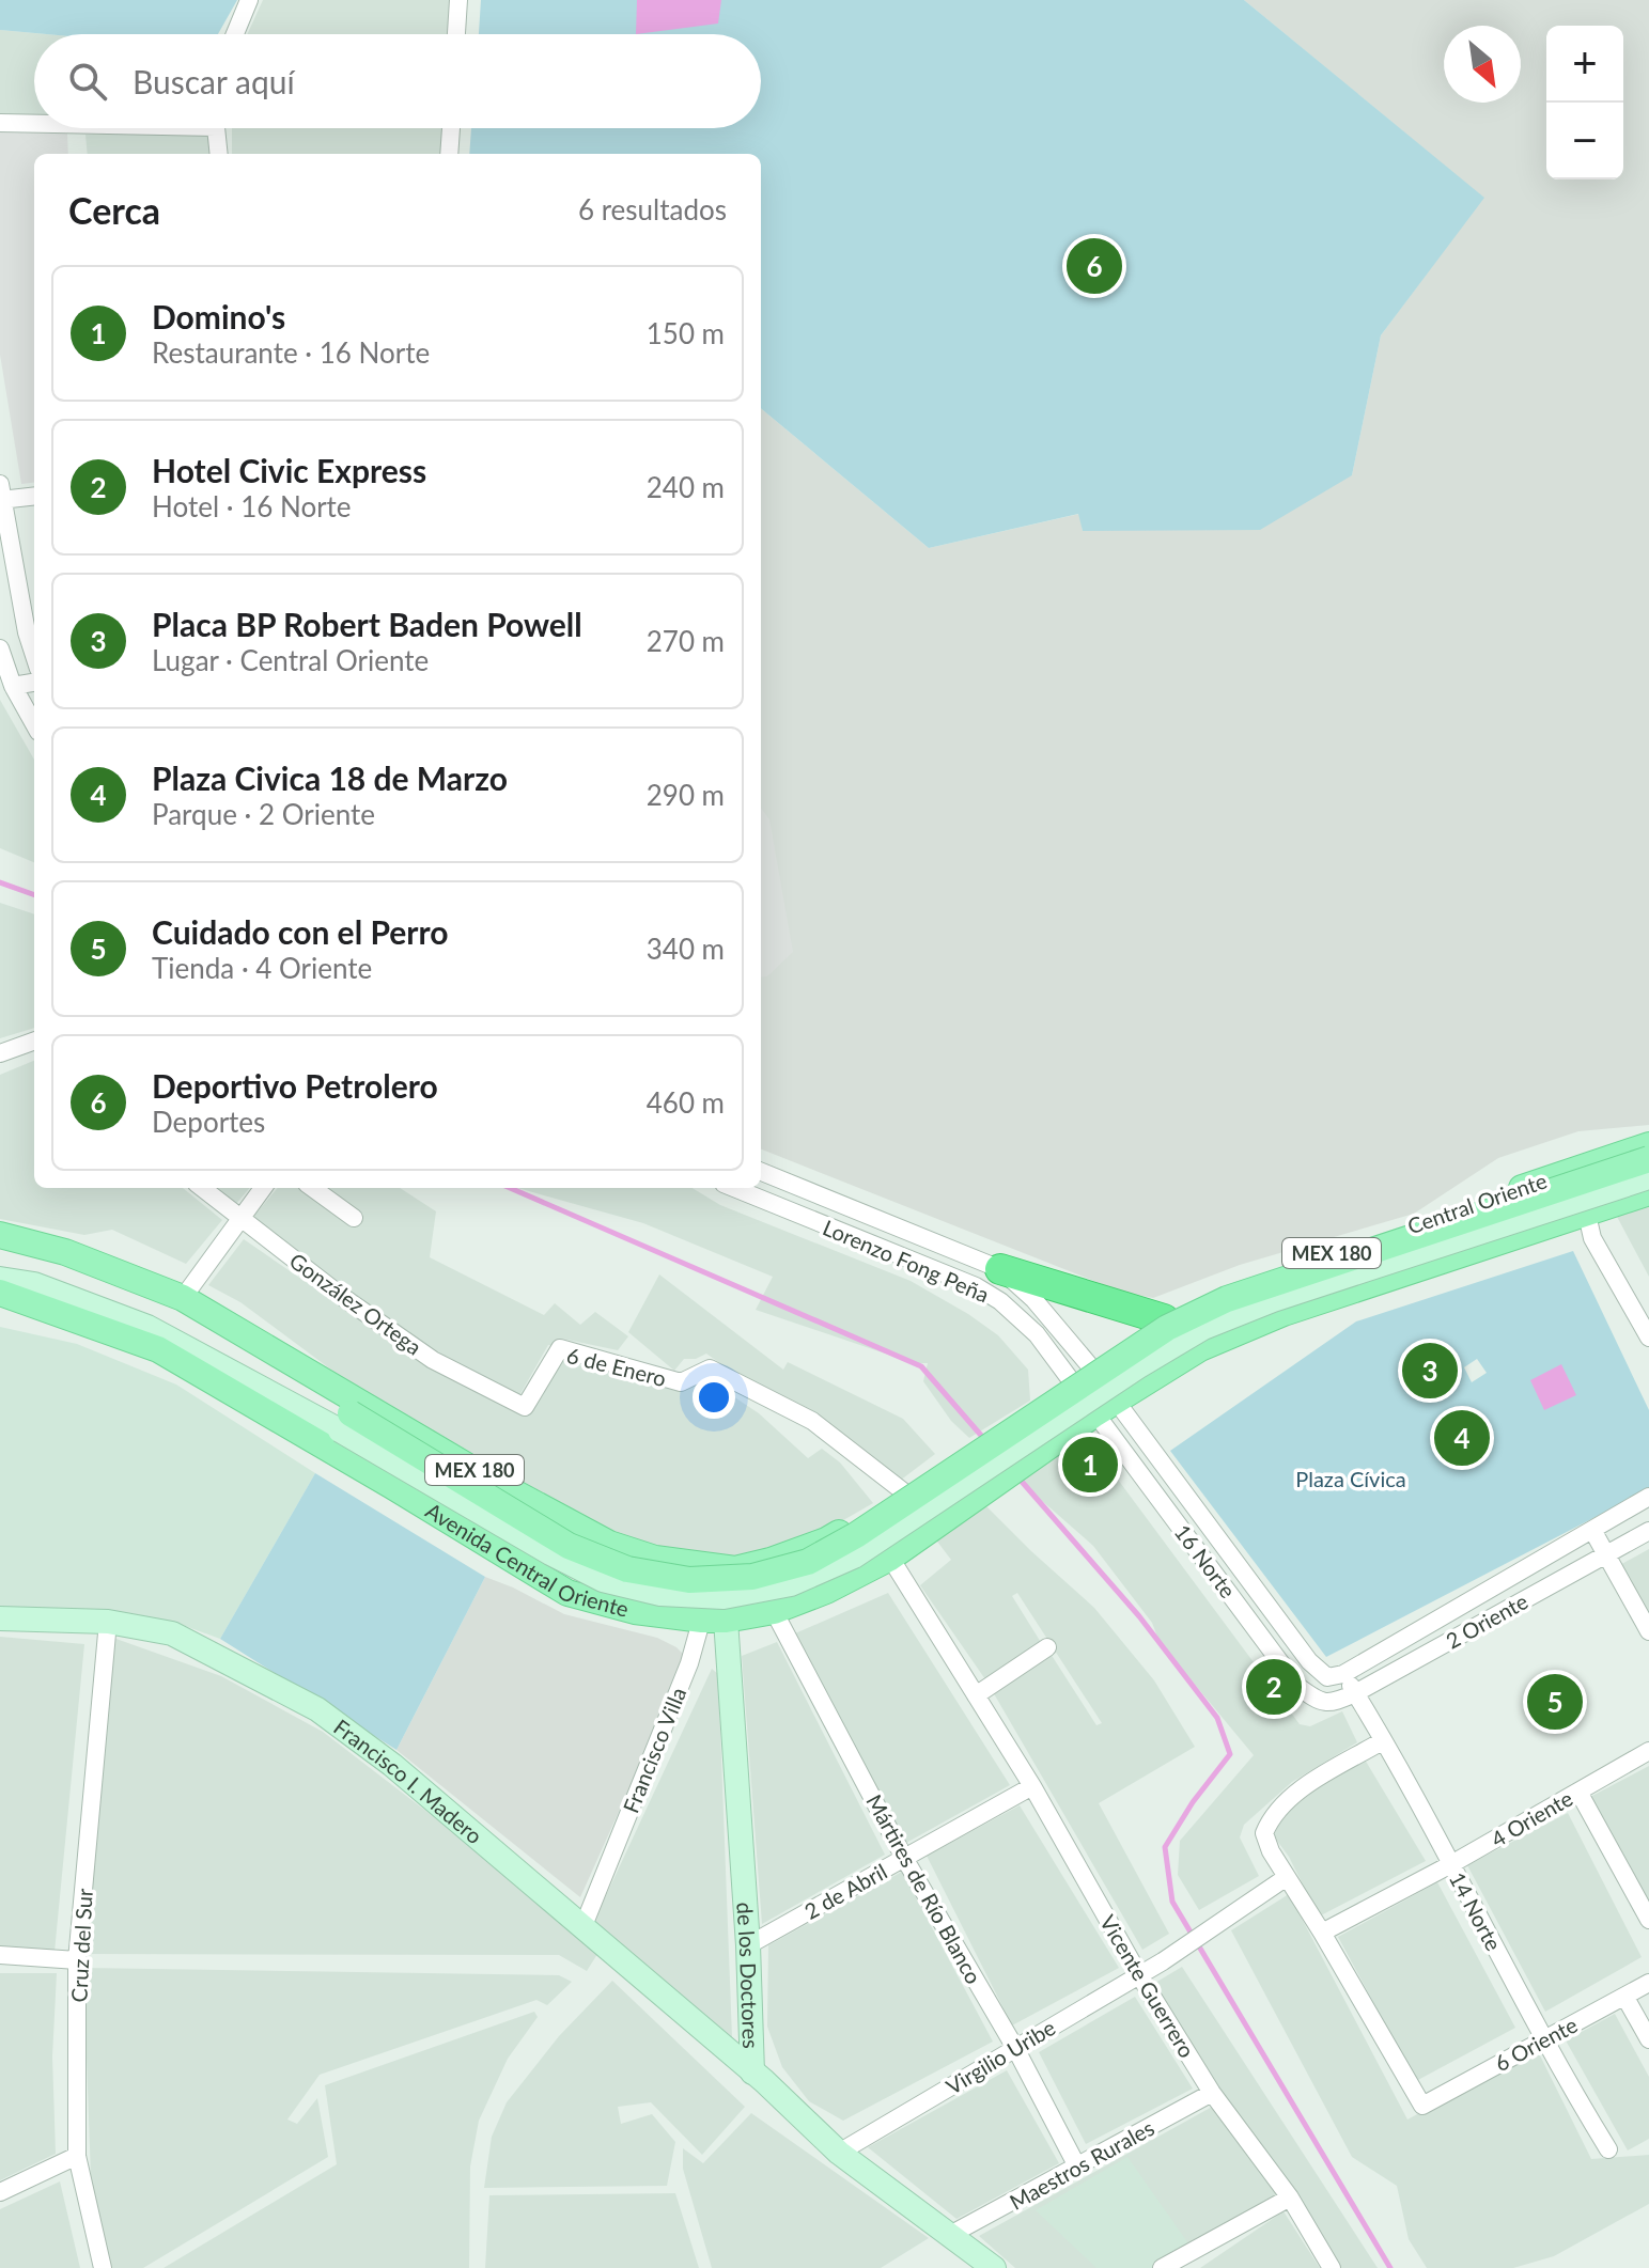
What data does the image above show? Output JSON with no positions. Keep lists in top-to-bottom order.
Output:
{
  "streets": {
    "main road": [
      "Central Oriente",
      "MEX 180",
      "Avenida Central Oriente",
      "Francisco I. Madero",
      "de los Doctores"
    ],
    "street": [
      "Lorenzo Fong Peña",
      "González Ortega",
      "6 de Enero",
      "16 Norte",
      "2 Oriente",
      "Francisco Villa",
      "4 Oriente",
      "Mártires de Río Blanco",
      "2 de Abril",
      "14 Norte",
      "Cruz del Sur",
      "Vicente Guerrero",
      "6 Oriente",
      "Virgilio Uribe",
      "Maestros Rurales"
    ]
  },
  "crossings": [
    ["Central Oriente", "MEX 180"],
    ["Central Oriente", "Lorenzo Fong Peña"],
    ["Central Oriente", "6 de Enero"],
    ["Central Oriente", "Avenida Central Oriente"],
    ["Central Oriente", "16 Norte"],
    ["MEX 180", "6 de Enero"],
    ["MEX 180", "de los Doctores"],
    ["Lorenzo Fong Peña", "16 Norte"],
    ["González Ortega", "6 de Enero"],
    ["Avenida Central Oriente", "Francisco Villa"],
    ["Avenida Central Oriente", "Mártires de Río Blanco"],
    ["Avenida Central Oriente", "de los Doctores"],
    ["Avenida Central Oriente", "Vicente Guerrero"],
    ["16 Norte", "2 Oriente"],
    ["16 Norte", "14 Norte"],
    ["2 Oriente", "14 Norte"],
    ["Francisco Villa", "Francisco I. Madero"],
    ["Francisco Villa", "de los Doctores"],
    ["Francisco I. Madero", "Cruz del Sur"],
    ["Francisco I. Madero", "de los Doctores"],
    ["4 Oriente", "14 Norte"],
    ["4 Oriente", "6 Oriente"],
    ["Mártires de Río Blanco", "2 de Abril"],
    ["Mártires de Río Blanco", "Virgilio Uribe"],
    ["Mártires de Río Blanco", "Maestros Rurales"],
    ["2 de Abril", "de los Doctores"],
    ["2 de Abril", "Vicente Guerrero"],
    ["14 Norte", "6 Oriente"],
    ["de los Doctores", "Virgilio Uribe"],
    ["de los Doctores", "Maestros Rurales"],
    ["Vicente Guerrero", "Virgilio Uribe"],
    ["Vicente Guerrero", "Maestros Rurales"]
  ],
  "parks": ["Plaza Cívica"],
  "north": "bottom right",
  "page": {
    "map_buttons": ["+", "−"],
    "search": "Buscar aquí",
    "heading": ["Cerca", "6 resultados"],
    "pins": [
      "6",
      "3",
      "4",
      "1",
      "2",
      "5"
    ],
    "list": [
      {
        "mark": "1",
        "name": "Domino's",
        "note": "Restaurante · 16 Norte",
        "value": "150 m"
      },
      {
        "mark": "2",
        "name": "Hotel Civic Express",
        "note": "Hotel · 16 Norte",
        "value": "240 m"
      },
      {
        "mark": "3",
        "name": "Placa BP Robert Baden Powell",
        "note": "Lugar · Central Oriente",
        "value": "270 m"
      },
      {
        "mark": "4",
        "name": "Plaza Civica 18 de Marzo",
        "note": "Parque · 2 Oriente",
        "value": "290 m"
      },
      {
        "mark": "5",
        "name": "Cuidado con el Perro",
        "note": "Tienda · 4 Oriente",
        "value": "340 m"
      },
      {
        "mark": "6",
        "name": "Deportivo Petrolero",
        "note": "Deportes",
        "value": "460 m"
      }
    ]
  }
}
